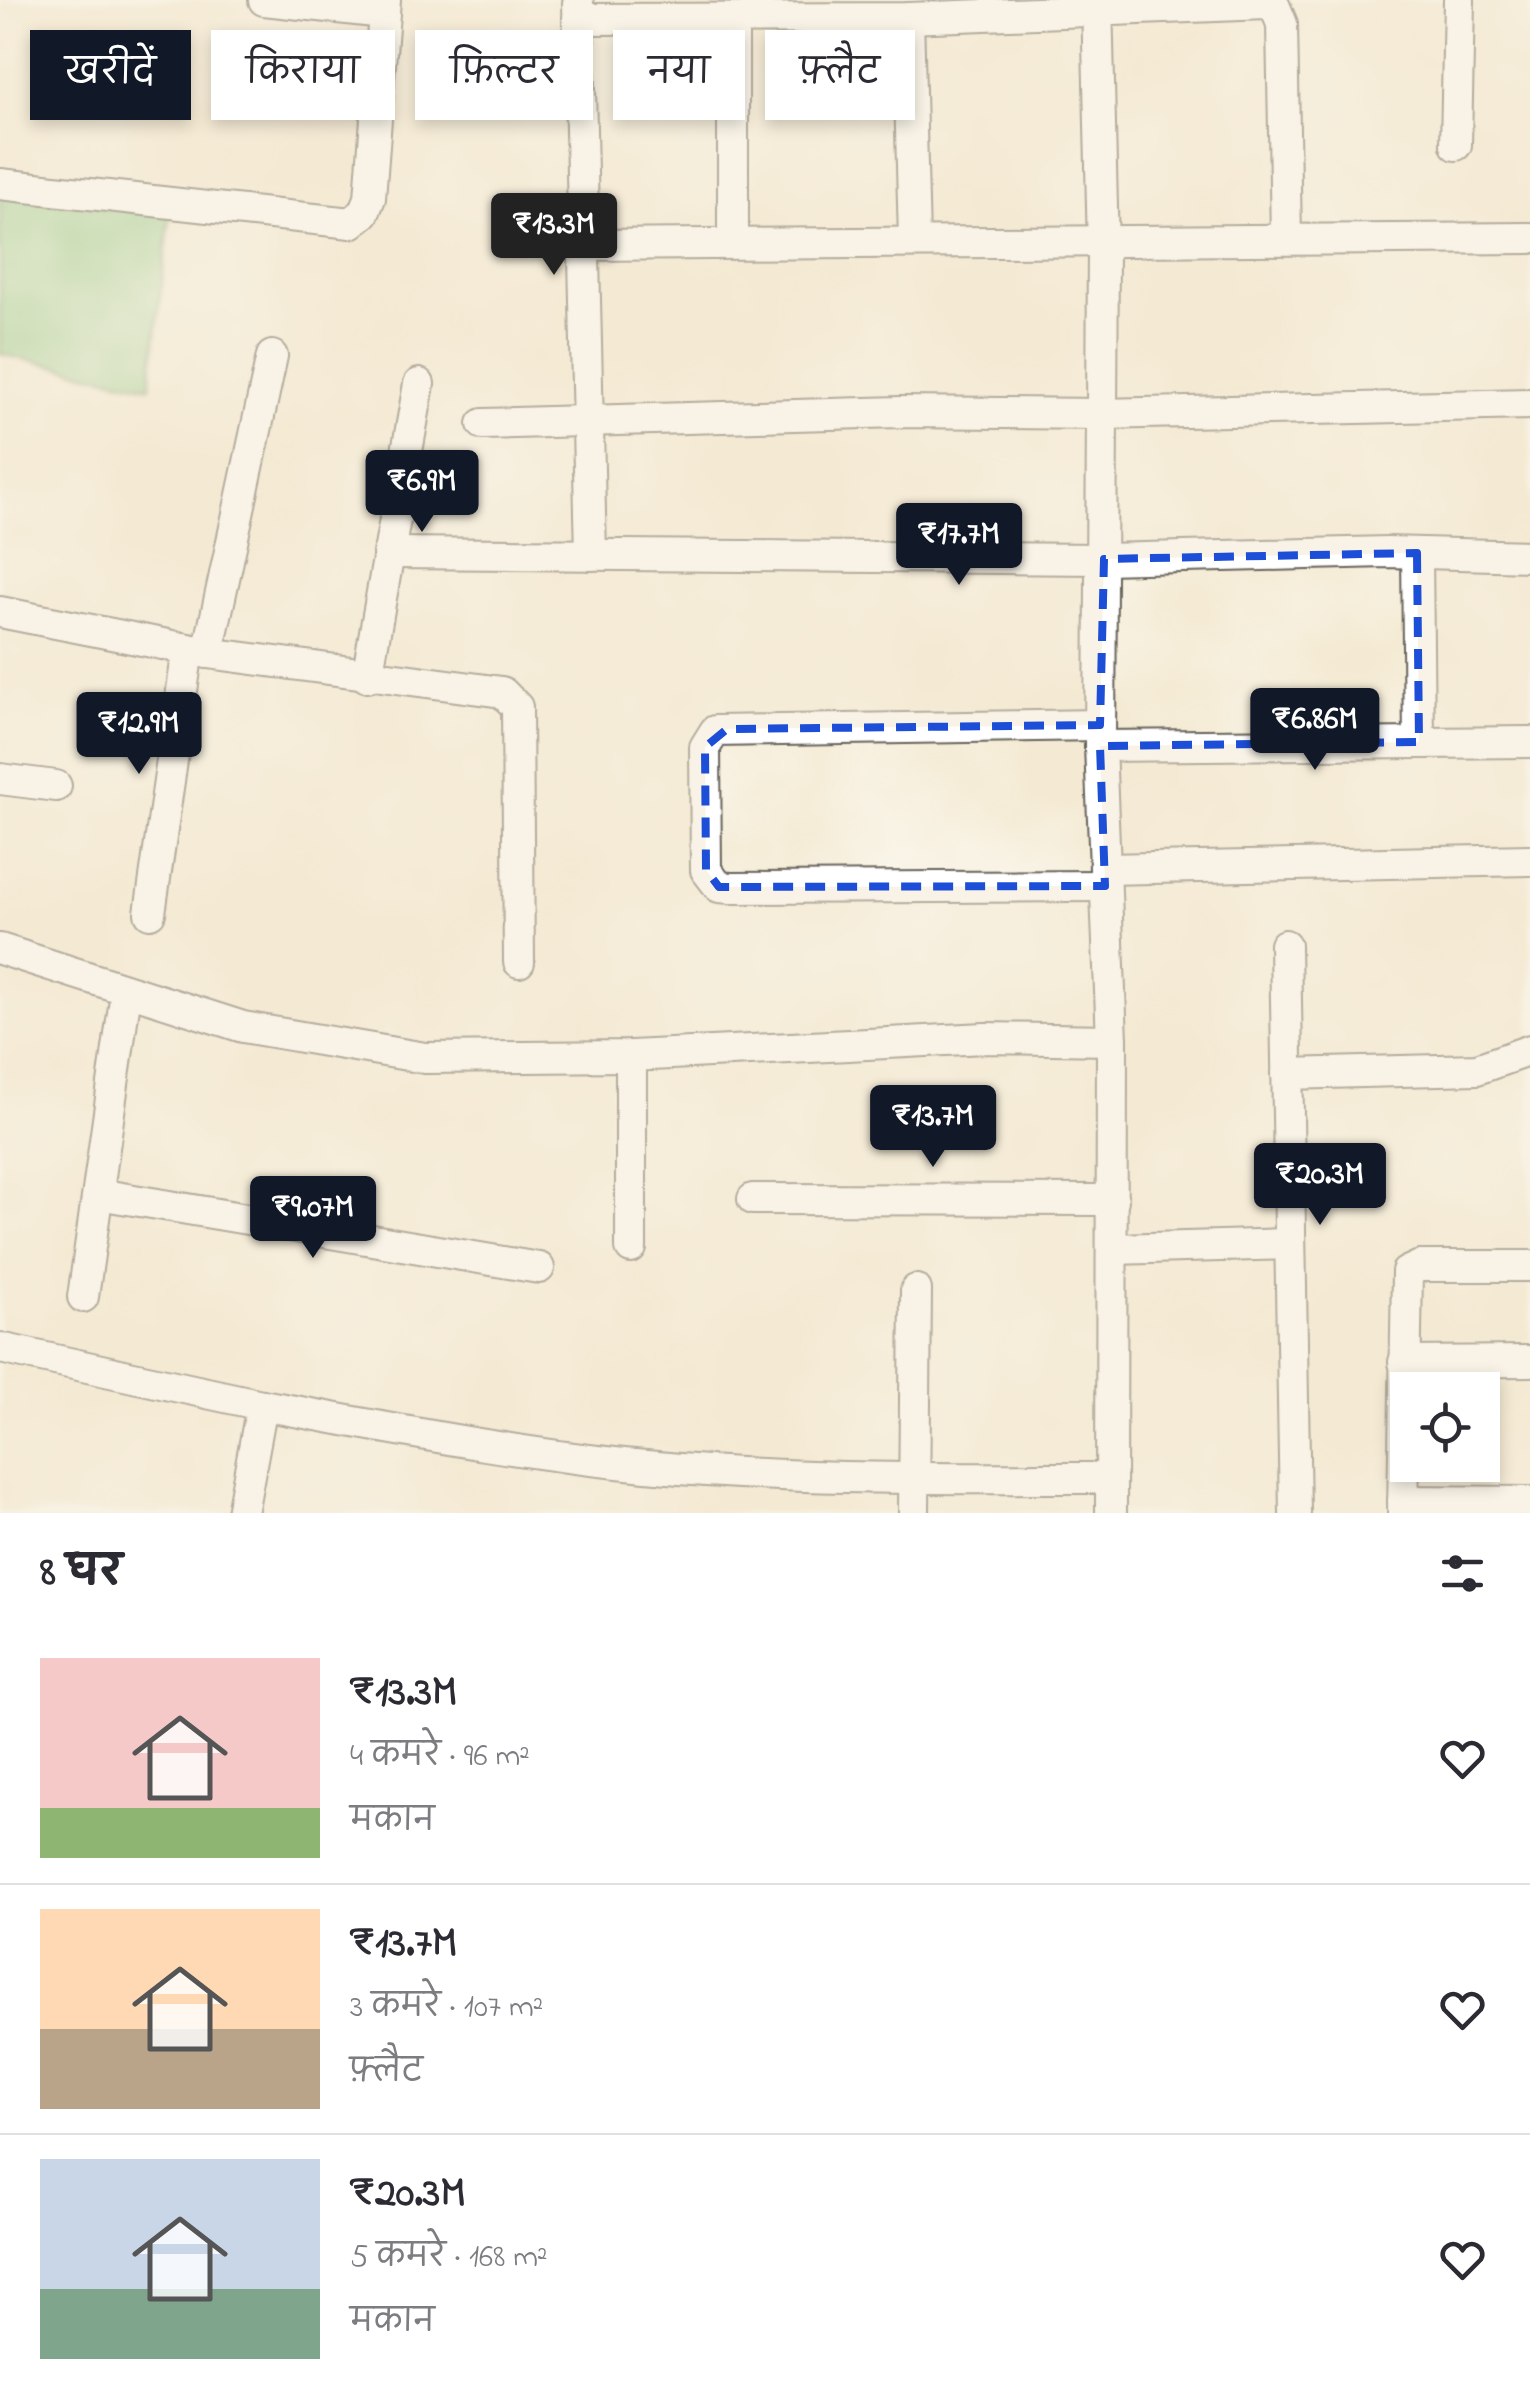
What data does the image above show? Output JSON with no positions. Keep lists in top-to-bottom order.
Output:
{
  "page": {
    "chip": [
      "खरीदें",
      "किराया",
      "फ़िल्टर",
      "नया",
      "फ़्लैट"
    ],
    "price": [
      "₹13.3M",
      "₹6.9M",
      "₹17.7M",
      "₹6.86M",
      "₹12.9M",
      "₹13.7M",
      "₹20.3M",
      "₹9.07M"
    ],
    "heading": "8 घर",
    "list": [
      {
        "name": "₹13.3M",
        "note": "4 कमरे · 96 m² · मकान"
      },
      {
        "name": "₹13.7M",
        "note": "3 कमरे · 107 m² · फ़्लैट"
      },
      {
        "name": "₹20.3M",
        "note": "5 कमरे · 168 m² · मकान"
      }
    ]
  }
}
